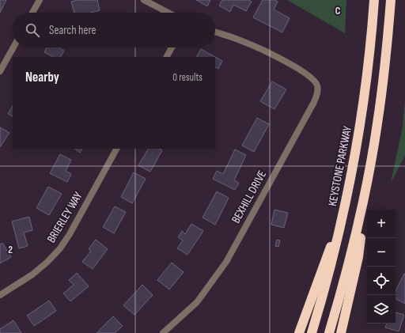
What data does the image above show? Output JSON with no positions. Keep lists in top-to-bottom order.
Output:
{
  "streets": {
    "highway": ["KEYSTONE PARKWAY"],
    "street": ["BEXHILL DRIVE", "BRIERLEY WAY"]
  },
  "page": {
    "search": "Search here",
    "heading": ["Nearby", "0 results"],
    "map_buttons": ["+", "−"]
  },
  "grid": {
    "columns": ["C"],
    "rows": ["2"]
  }
}
